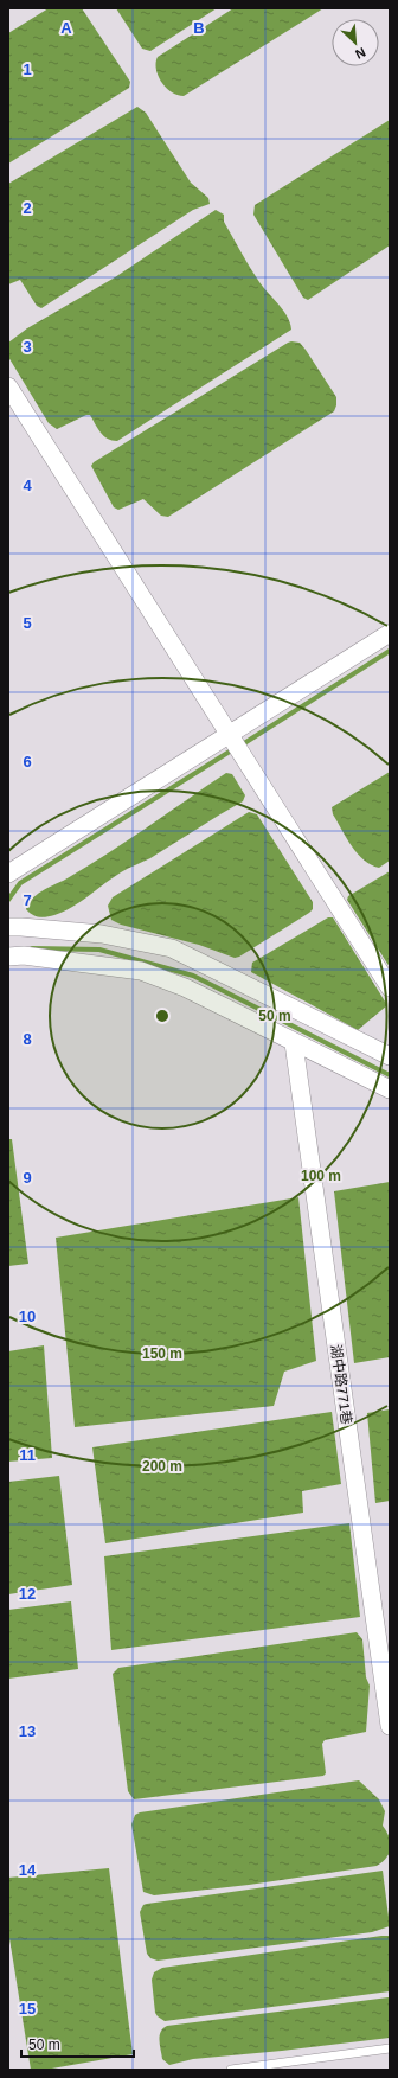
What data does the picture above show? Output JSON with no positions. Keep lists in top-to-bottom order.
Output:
{
  "streets": {
    "street": ["湖中路771巷"]
  },
  "scale_bar": "50 m",
  "north": "bottom right",
  "grid": {
    "columns": ["A", "B"],
    "rows": [
      "1",
      "2",
      "3",
      "4",
      "5",
      "6",
      "7",
      "8",
      "9",
      "10",
      "11",
      "12",
      "13",
      "14",
      "15"
    ]
  },
  "rings": [
    "50 m",
    "100 m",
    "150 m",
    "200 m"
  ]
}
